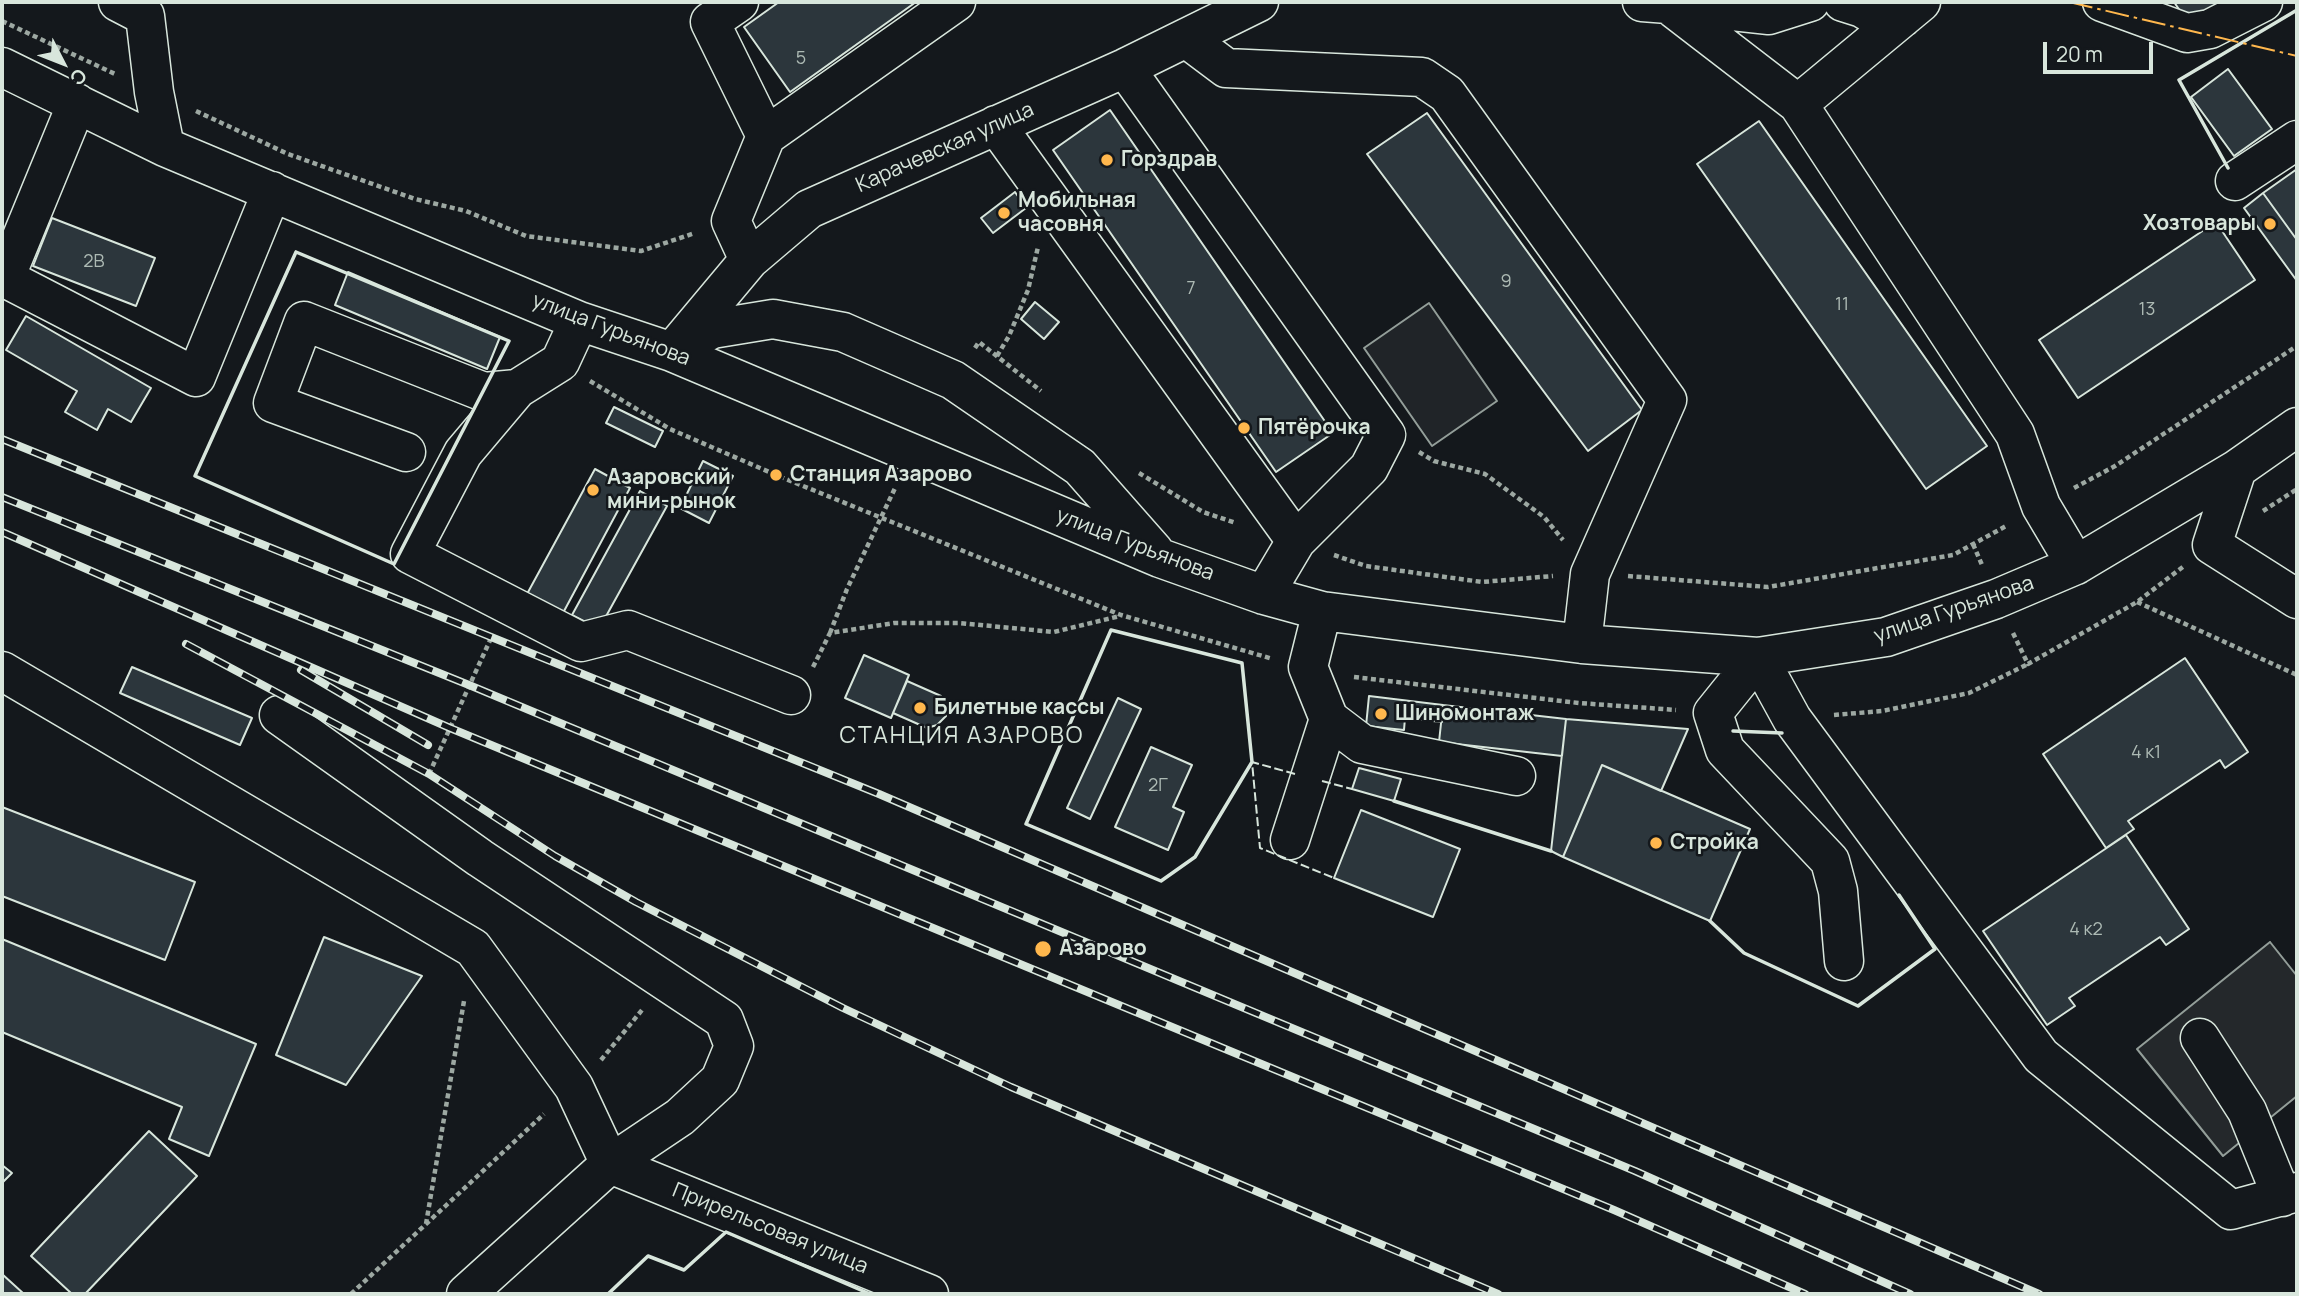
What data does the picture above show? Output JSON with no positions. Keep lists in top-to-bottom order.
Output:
{
  "streets": {
    "street": ["Карачевская улица", "улица Гурьянова", "Прирельсовая улица"]
  },
  "crossings": [
    ["Карачевская улица", "улица Гурьянова"]
  ],
  "districts": ["СТАНЦИЯ АЗАРОВО"],
  "places": [
    "Горздрав",
    "Мобильная часовня",
    "Хозтовары",
    "Пятёрочка",
    "Станция Азарово",
    "Азаровский мини-рынок",
    "Билетные кассы",
    "Шиномонтаж",
    "Стройка",
    "Азарово"
  ],
  "house_numbers": [
    "5",
    "2В",
    "9",
    "7",
    "11",
    "13",
    "4 к1",
    "2Г",
    "4 к2"
  ],
  "scale_bar": "20 m",
  "north": "bottom right"
}
